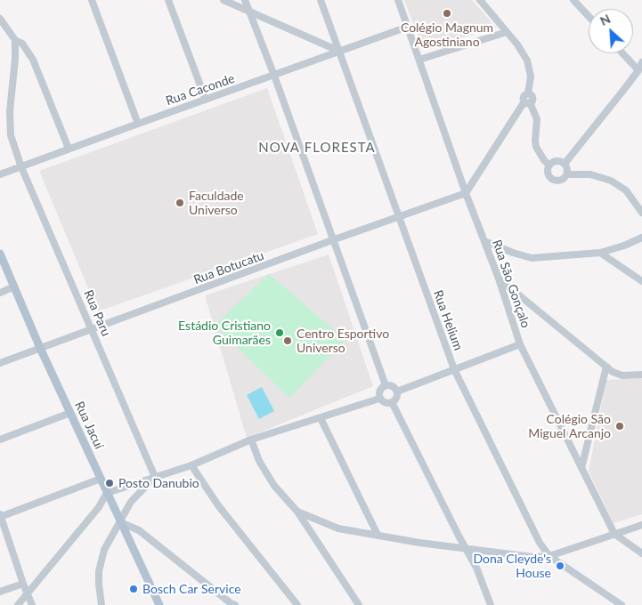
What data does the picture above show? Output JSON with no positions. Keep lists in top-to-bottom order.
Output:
{
  "streets": {
    "main road": ["Rua Jacuí"],
    "street": [
      "Rua Caconde",
      "Rua Botucatu",
      "Rua São Gonçalo",
      "Rua Paru",
      "Rua Helium"
    ]
  },
  "crossings": [
    ["Rua Caconde", "Rua São Gonçalo"],
    ["Rua Caconde", "Rua Paru"],
    ["Rua Caconde", "Rua Helium"],
    ["Rua Botucatu", "Rua São Gonçalo"],
    ["Rua Botucatu", "Rua Paru"],
    ["Rua Botucatu", "Rua Helium"],
    ["Rua Botucatu", "Rua Jacuí"]
  ],
  "districts": ["NOVA FLORESTA"],
  "places": [
    "Colégio Magnum Agostiniano",
    "Faculdade Universo",
    "Estádio Cristiano Guimarães",
    "Centro Esportivo Universo",
    "Colégio São Miguel Arcanjo",
    "Posto Danubio",
    "Dona Cleyde's House",
    "Bosch Car Service"
  ],
  "north": "top left"
}
